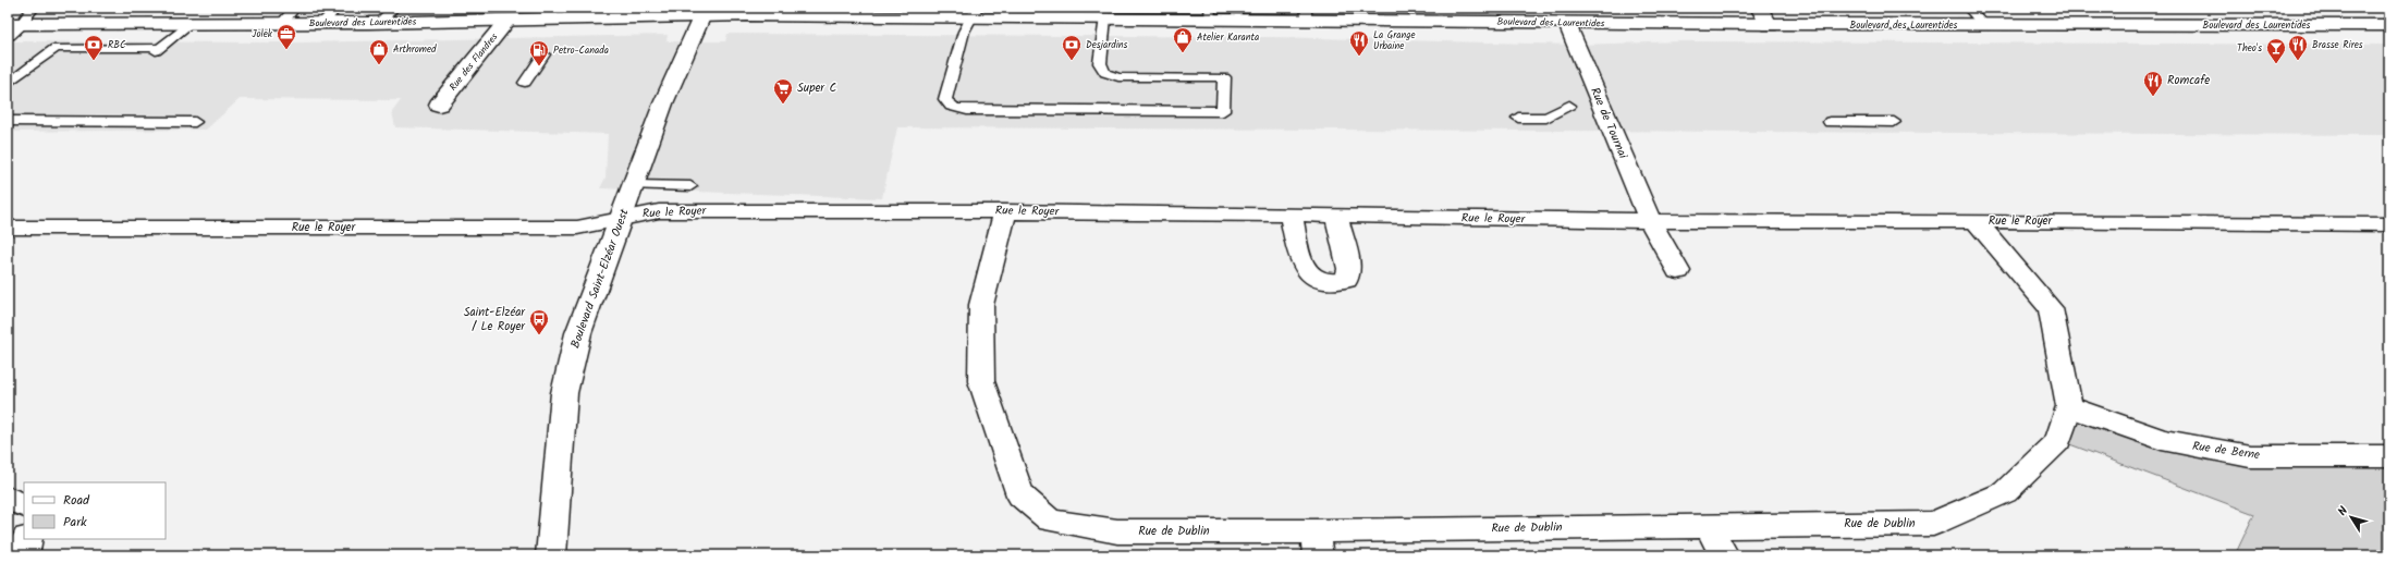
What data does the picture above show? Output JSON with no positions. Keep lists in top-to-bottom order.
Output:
{
  "streets": {
    "street": [
      "Boulevard des Laurentides",
      "Rue des Flandres",
      "Rue de Tournai",
      "Rue le Royer",
      "Boulevard Saint-Elzéar Ouest",
      "Rue de Berne",
      "Rue de Dublin"
    ]
  },
  "crossings": [
    ["Boulevard des Laurentides", "Rue des Flandres"],
    ["Boulevard des Laurentides", "Rue de Tournai"],
    ["Boulevard des Laurentides", "Boulevard Saint-Elzéar Ouest"],
    ["Rue de Tournai", "Rue le Royer"],
    ["Rue le Royer", "Boulevard Saint-Elzéar Ouest"],
    ["Rue le Royer", "Rue de Dublin"],
    ["Rue de Berne", "Rue de Dublin"]
  ],
  "places": {
    "office": ["Jolek"],
    "shop": ["Atelier Karanta", "Arthromed"],
    "restaurant": ["La Grange Urbaine", "Brasse Rires", "Romcafe"],
    "bank": ["RBC", "Desjardins"],
    "bar": ["Theo's"],
    "fuel station": ["Petro-Canada"],
    "supermarket": ["Super C"],
    "bus stop": ["Saint-Elzéar / Le Royer"]
  },
  "legend": ["Road", "Park"],
  "north": "top left"
}
